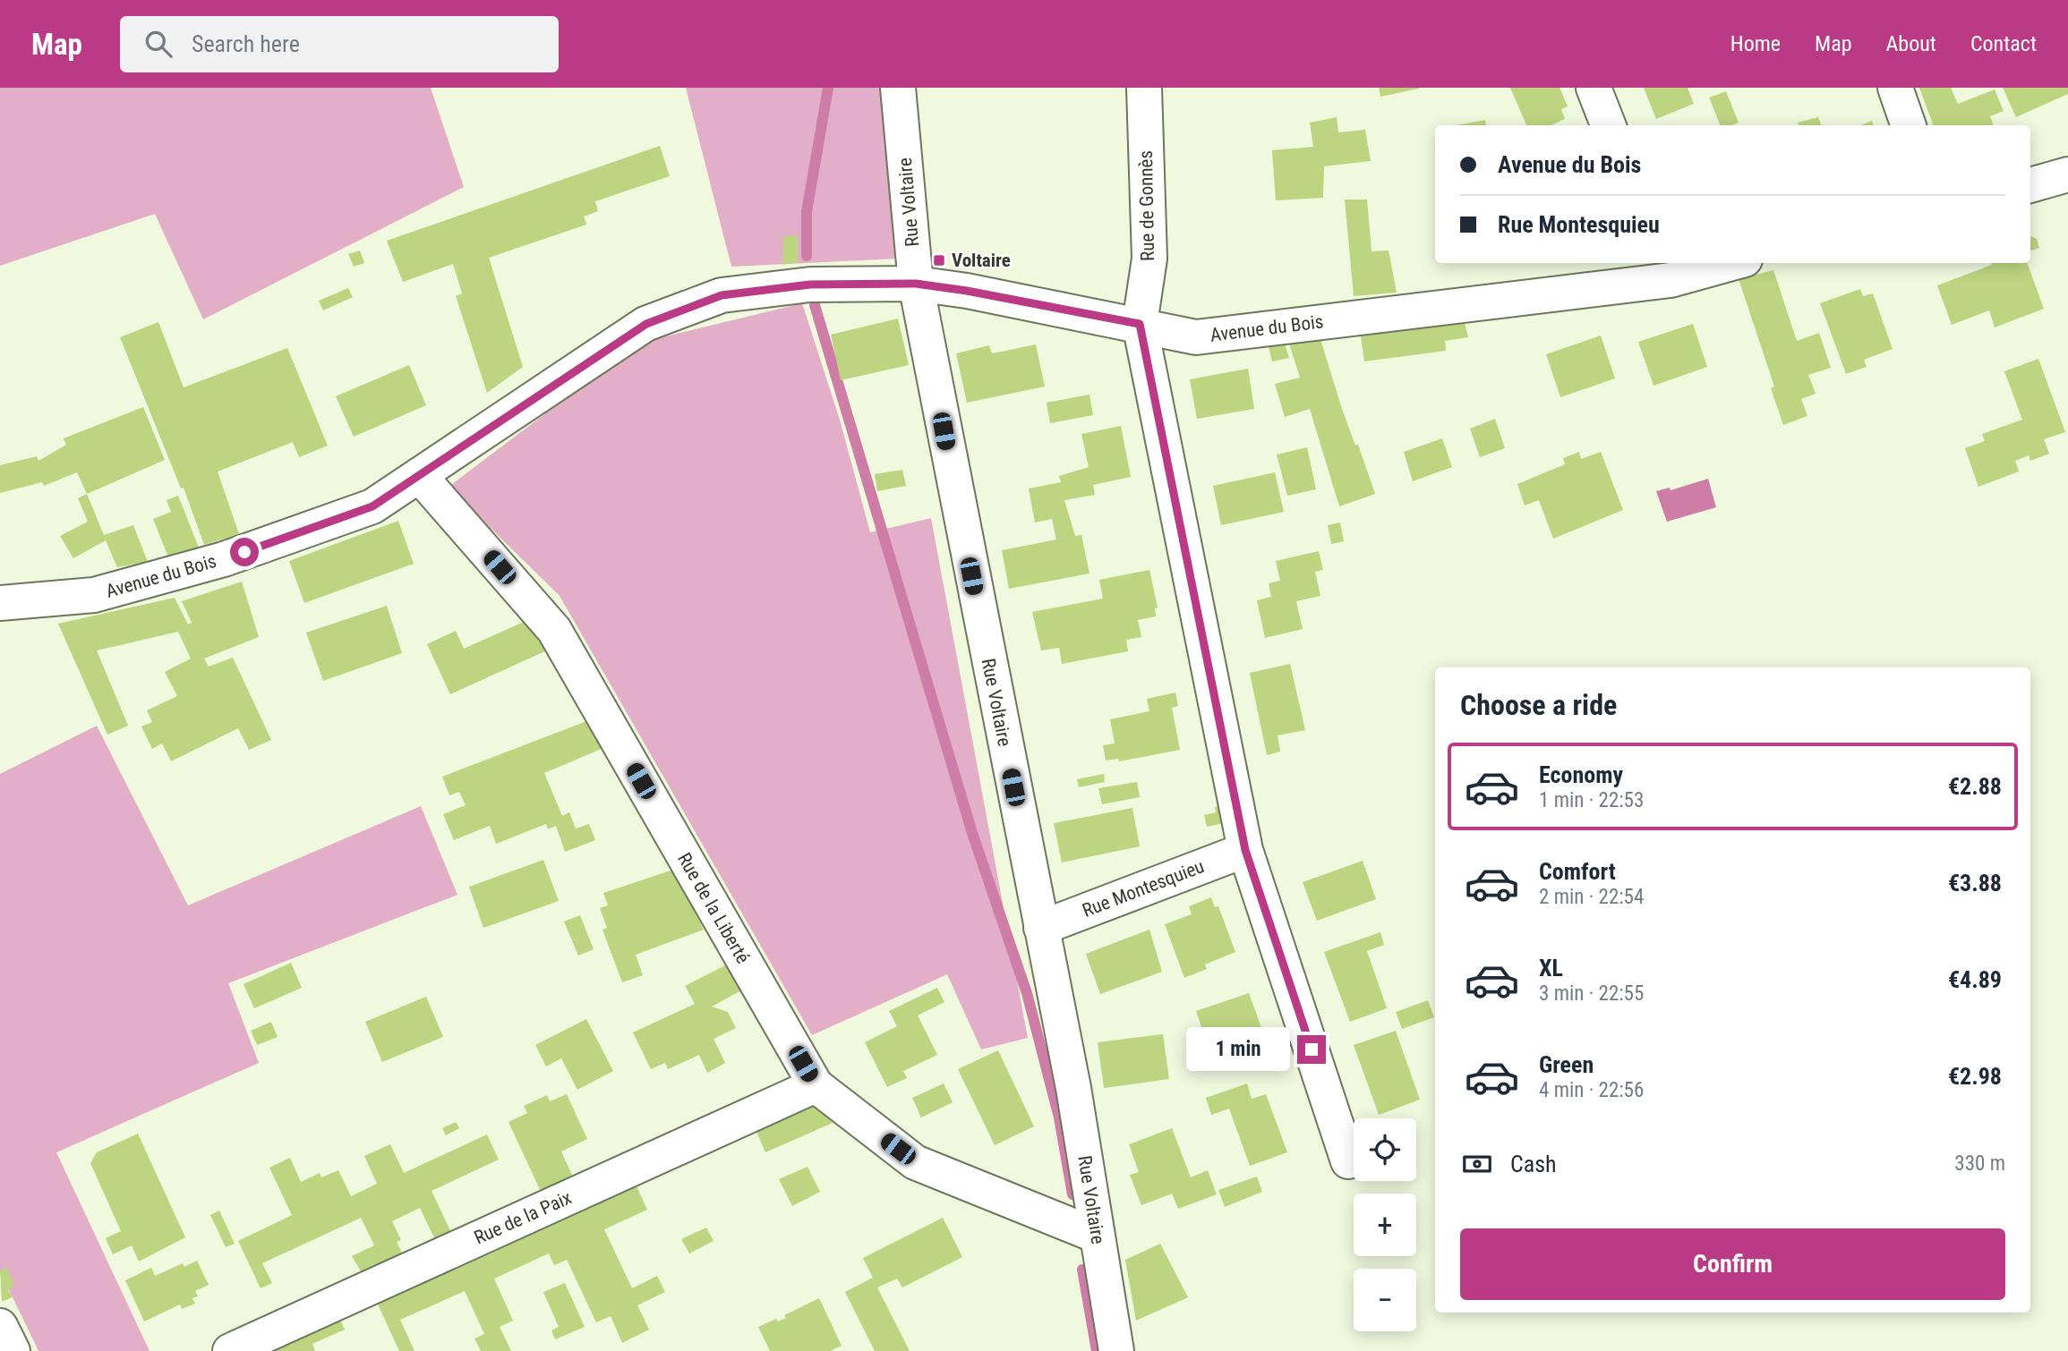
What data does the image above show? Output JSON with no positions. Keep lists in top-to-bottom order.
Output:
{
  "streets": {
    "street": [
      "Rue Voltaire",
      "Rue de Gonnès",
      "Avenue du Bois",
      "Rue Montesquieu",
      "Rue de la Liberté",
      "Rue de la Paix"
    ]
  },
  "crossings": [
    ["Rue Voltaire", "Avenue du Bois"],
    ["Rue Voltaire", "Rue Montesquieu"],
    ["Rue Voltaire", "Rue de la Liberté"],
    ["Rue de Gonnès", "Avenue du Bois"],
    ["Avenue du Bois", "Rue de la Liberté"],
    ["Rue de la Liberté", "Rue de la Paix"]
  ],
  "places": {
    "transit": ["Voltaire"]
  },
  "page": {
    "header": "Map",
    "search": "Search here",
    "nav": [
      "Home",
      "Map",
      "About",
      "Contact"
    ],
    "banner": ["Avenue du Bois", "Rue Montesquieu"],
    "heading": "Choose a ride",
    "list": [
      {
        "name": "Economy",
        "note": "1 min · 22:53",
        "value": "€2.88"
      },
      {
        "name": "Comfort",
        "note": "2 min · 22:54",
        "value": "€3.88"
      },
      {
        "name": "XL",
        "note": "3 min · 22:55",
        "value": "€4.89"
      },
      {
        "name": "Green",
        "note": "4 min · 22:56",
        "value": "€2.98"
      }
    ],
    "bubble": "1 min",
    "map_buttons": ["+", "−"],
    "pay": ["Cash", "330 m"],
    "buttons": "Confirm"
  }
}
